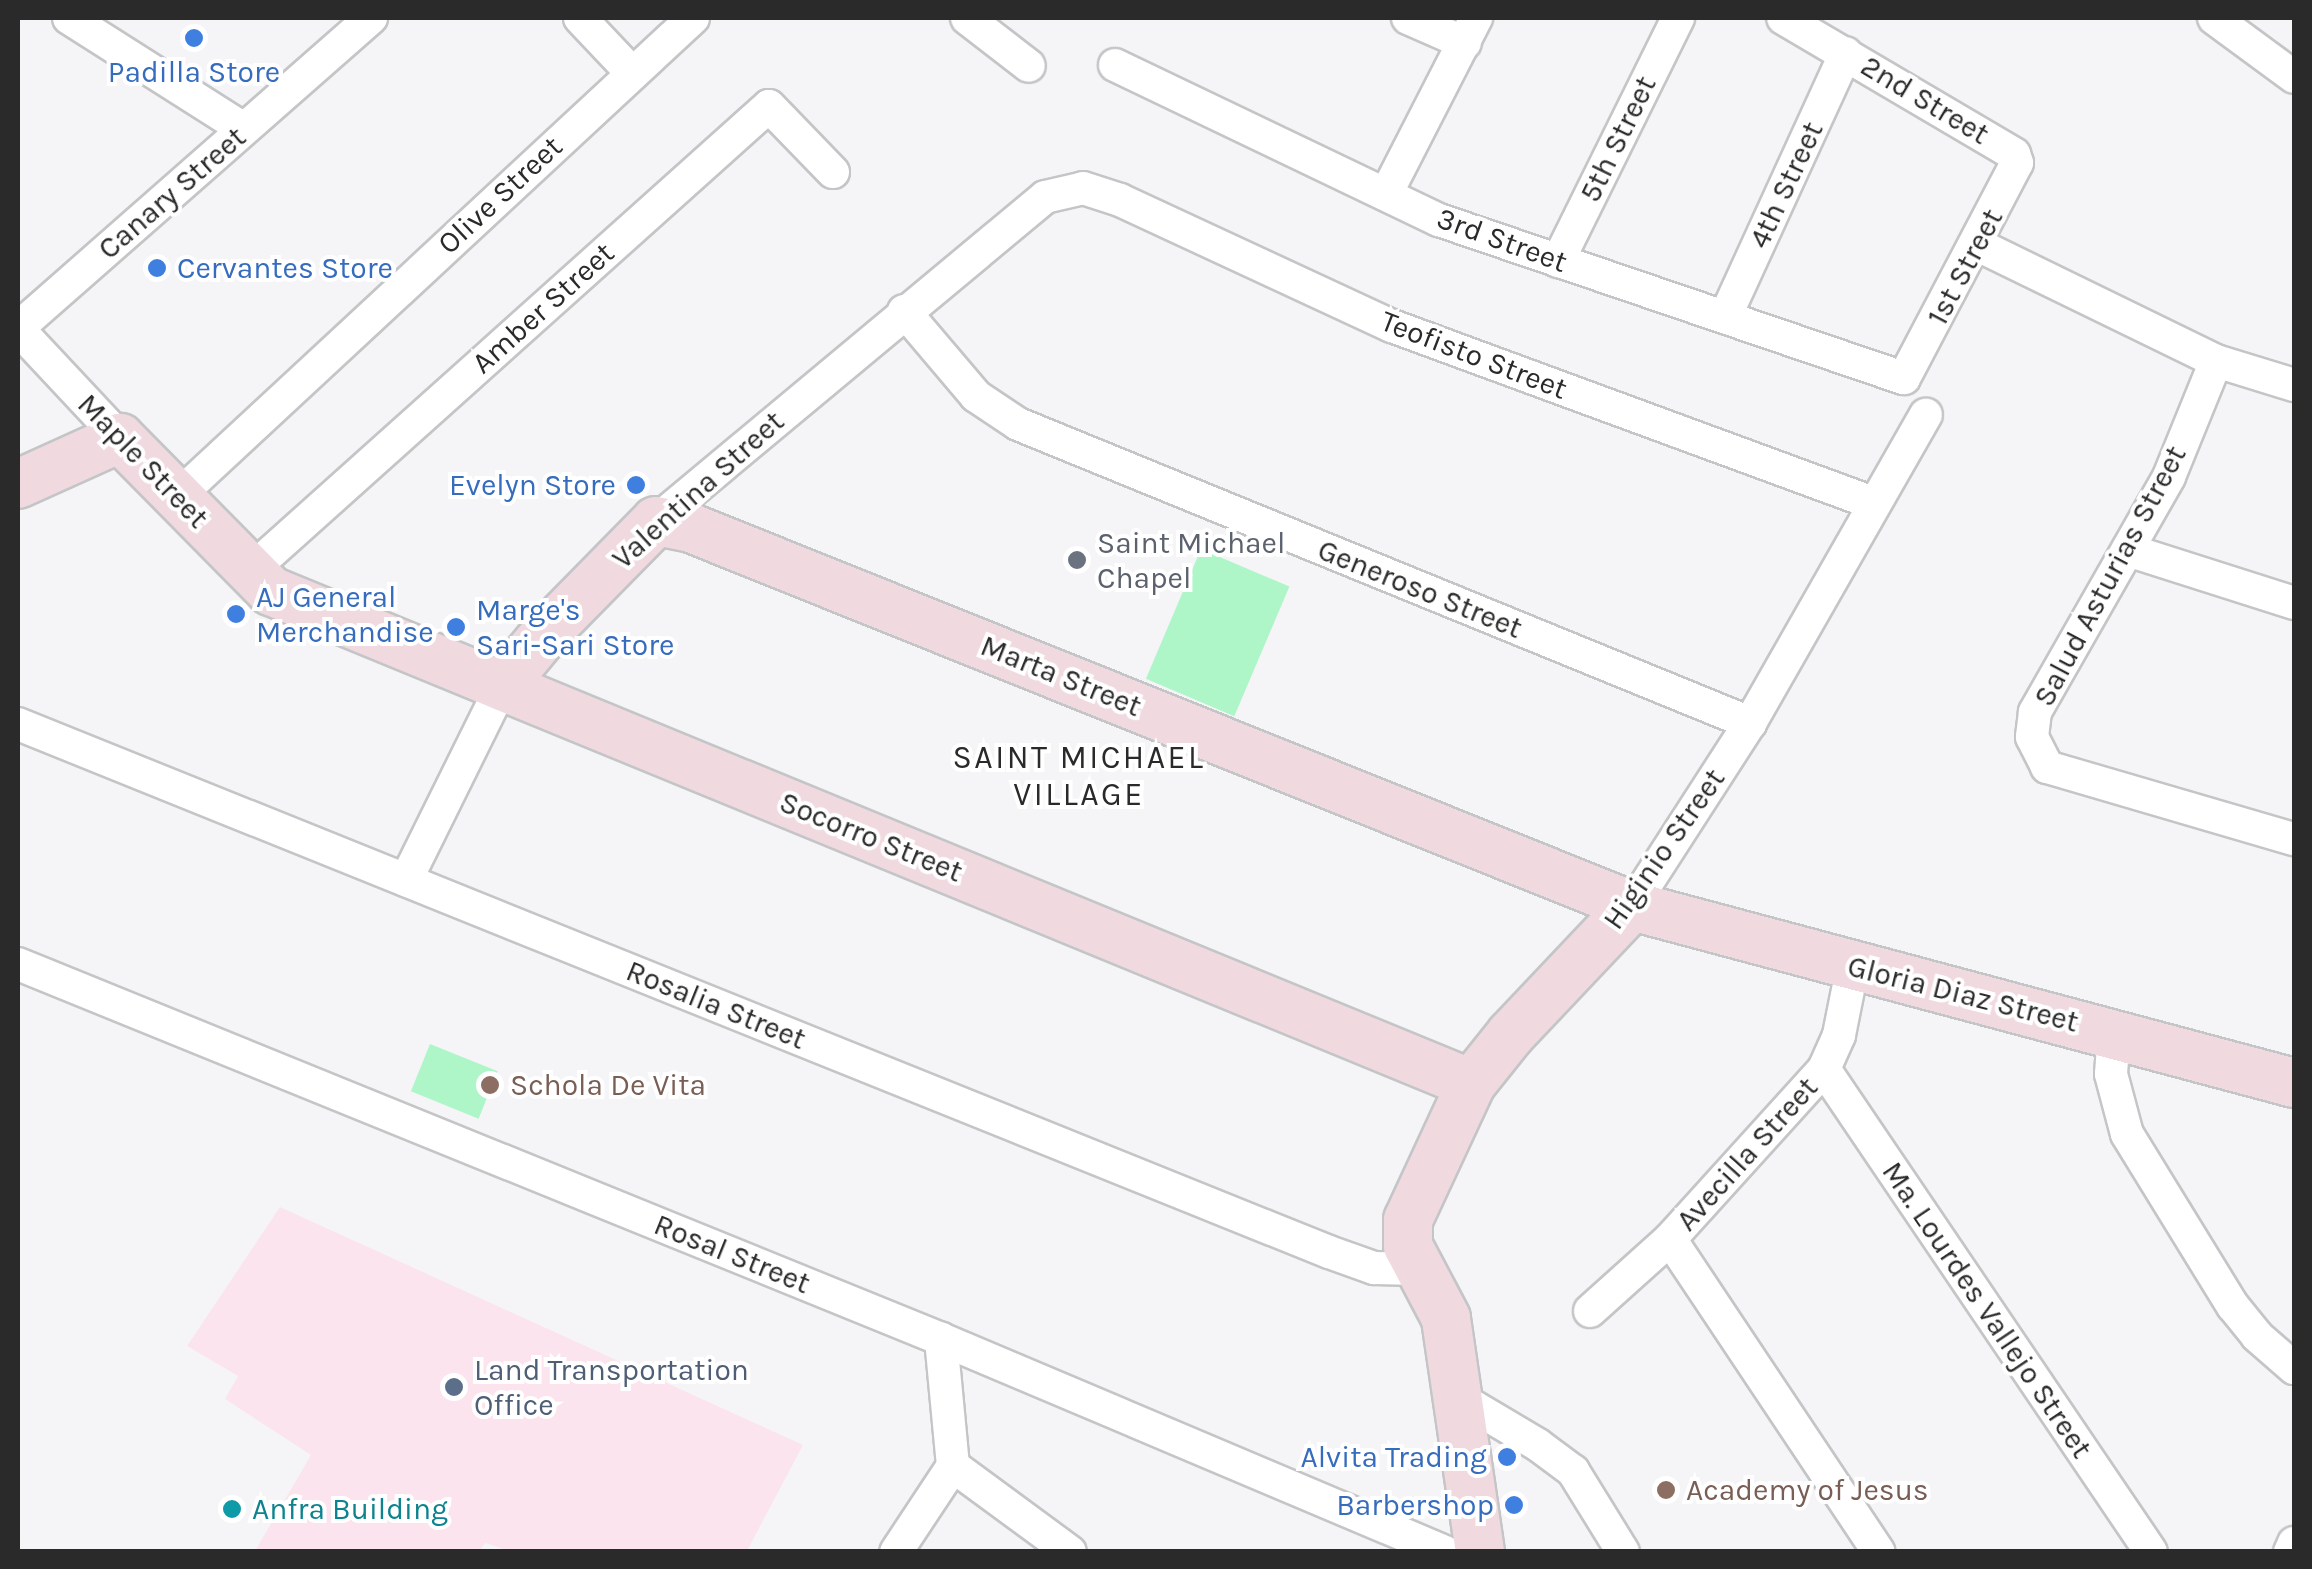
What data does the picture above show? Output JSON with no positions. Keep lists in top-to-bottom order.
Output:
{
  "streets": {
    "street": [
      "2nd Street",
      "5th Street",
      "4th Street",
      "Canary Street",
      "Olive Street",
      "3rd Street",
      "1st Street",
      "Amber Street",
      "Teofisto Street",
      "Maple Street",
      "Valentina Street",
      "Salud Asturias Street",
      "Generoso Street",
      "Marta Street",
      "Socorro Street",
      "Higinio Street",
      "Gloria Diaz Street",
      "Rosalia Street",
      "Avecilla Street",
      "Rosal Street",
      "Ma. Lourdes Vallejo Street"
    ]
  },
  "crossings": [
    ["2nd Street", "4th Street"],
    ["2nd Street", "1st Street"],
    ["5th Street", "3rd Street"],
    ["4th Street", "3rd Street"],
    ["Canary Street", "Maple Street"],
    ["Olive Street", "Maple Street"],
    ["3rd Street", "1st Street"],
    ["Amber Street", "Maple Street"],
    ["Amber Street", "Socorro Street"],
    ["Teofisto Street", "Valentina Street"],
    ["Teofisto Street", "Higinio Street"],
    ["Maple Street", "Socorro Street"],
    ["Valentina Street", "Generoso Street"],
    ["Valentina Street", "Marta Street"],
    ["Valentina Street", "Socorro Street"],
    ["Valentina Street", "Rosalia Street"],
    ["Generoso Street", "Higinio Street"],
    ["Marta Street", "Higinio Street"],
    ["Marta Street", "Gloria Diaz Street"],
    ["Socorro Street", "Higinio Street"],
    ["Higinio Street", "Gloria Diaz Street"],
    ["Higinio Street", "Rosalia Street"],
    ["Gloria Diaz Street", "Avecilla Street"],
    ["Avecilla Street", "Ma. Lourdes Vallejo Street"]
  ],
  "districts": ["SAINT MICHAEL VILLAGE"],
  "places": [
    "Padilla Store",
    "Cervantes Store",
    "Evelyn Store",
    "Saint Michael Chapel",
    "AJ General Merchandise",
    "Marge's Sari-Sari Store",
    "Schola De Vita",
    "Land Transportation Office",
    "Alvita Trading",
    "Academy of Jesus",
    "Barbershop",
    "Anfra Building"
  ]
}
